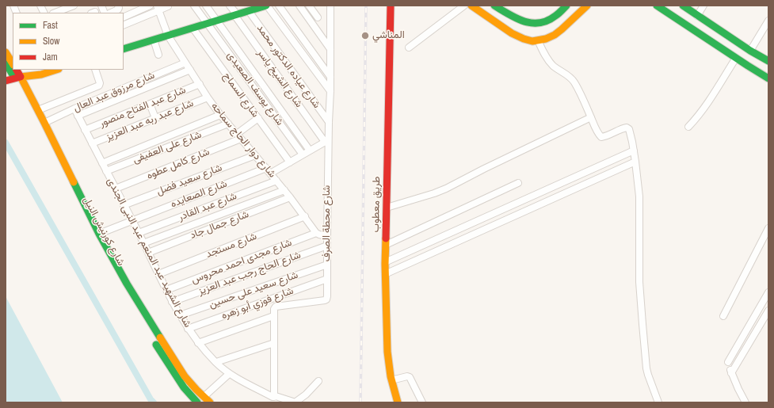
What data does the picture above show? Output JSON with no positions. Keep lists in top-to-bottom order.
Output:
{
  "streets": {
    "street": [
      "شارع عياده الدكتور محمد",
      "شارع الشيخ ياسر",
      "شارع يوسف الصعيدى",
      "شارع مرزوق عبد العال",
      "شارع السماح",
      "شارع عبد الفتاح منصور",
      "شارع عبد ربه عبد العزيز",
      "شارع دوار الحاج سماحه",
      "شارع على العفيفى",
      "شارع كامل عطوه",
      "شارع سعيد فضل",
      "شارع الصعايده",
      "طريق معطوب",
      "شارع عبد القادر",
      "شارع محطة الصرف",
      "شارع جمال جاد",
      "شارع كورنيش النيل",
      "شارع مستجد",
      "شارع الشهيد عبد المنعم عبد النبى الجندى",
      "شارع مجدى احمد محروس",
      "شارع الحاج رجب عبد العزيز",
      "شارع سعيد على حسين",
      "شارع فوزي أبو زهره"
    ]
  },
  "crossings": [
    ["شارع عياده الدكتور محمد", "شارع محطة الصرف"],
    ["شارع الشيخ ياسر", "شارع محطة الصرف"],
    ["شارع مرزوق عبد العال", "شارع دوار الحاج سماحه"],
    ["شارع مرزوق عبد العال", "شارع كورنيش النيل"],
    ["شارع مرزوق عبد العال", "شارع الشهيد عبد المنعم عبد النبى الجندى"],
    ["شارع عبد الفتاح منصور", "شارع دوار الحاج سماحه"],
    ["شارع عبد الفتاح منصور", "شارع الشهيد عبد المنعم عبد النبى الجندى"],
    ["شارع عبد ربه عبد العزيز", "شارع دوار الحاج سماحه"],
    ["شارع عبد ربه عبد العزيز", "شارع الشهيد عبد المنعم عبد النبى الجندى"],
    ["شارع دوار الحاج سماحه", "شارع على العفيفى"],
    ["شارع دوار الحاج سماحه", "شارع كامل عطوه"],
    ["شارع دوار الحاج سماحه", "شارع سعيد فضل"],
    ["شارع دوار الحاج سماحه", "شارع الصعايده"],
    ["شارع دوار الحاج سماحه", "شارع عبد القادر"],
    ["شارع دوار الحاج سماحه", "شارع جمال جاد"],
    ["شارع دوار الحاج سماحه", "شارع مستجد"],
    ["شارع دوار الحاج سماحه", "شارع مجدى احمد محروس"],
    ["شارع على العفيفى", "شارع الشهيد عبد المنعم عبد النبى الجندى"],
    ["شارع كامل عطوه", "شارع الشهيد عبد المنعم عبد النبى الجندى"],
    ["شارع سعيد فضل", "شارع الشهيد عبد المنعم عبد النبى الجندى"],
    ["شارع الصعايده", "شارع كورنيش النيل"],
    ["شارع الصعايده", "شارع الشهيد عبد المنعم عبد النبى الجندى"],
    ["شارع عبد القادر", "شارع الشهيد عبد المنعم عبد النبى الجندى"],
    ["شارع محطة الصرف", "شارع الحاج رجب عبد العزيز"],
    ["شارع محطة الصرف", "شارع سعيد على حسين"],
    ["شارع محطة الصرف", "شارع فوزي أبو زهره"],
    ["شارع جمال جاد", "شارع الشهيد عبد المنعم عبد النبى الجندى"],
    ["شارع مستجد", "شارع الشهيد عبد المنعم عبد النبى الجندى"],
    ["شارع الشهيد عبد المنعم عبد النبى الجندى", "شارع مجدى احمد محروس"],
    ["شارع الشهيد عبد المنعم عبد النبى الجندى", "شارع الحاج رجب عبد العزيز"],
    ["شارع الشهيد عبد المنعم عبد النبى الجندى", "شارع سعيد على حسين"],
    ["شارع الشهيد عبد المنعم عبد النبى الجندى", "شارع فوزي أبو زهره"]
  ],
  "places": ["المناشي"],
  "legend": ["Fast", "Slow", "Jam"]
}
